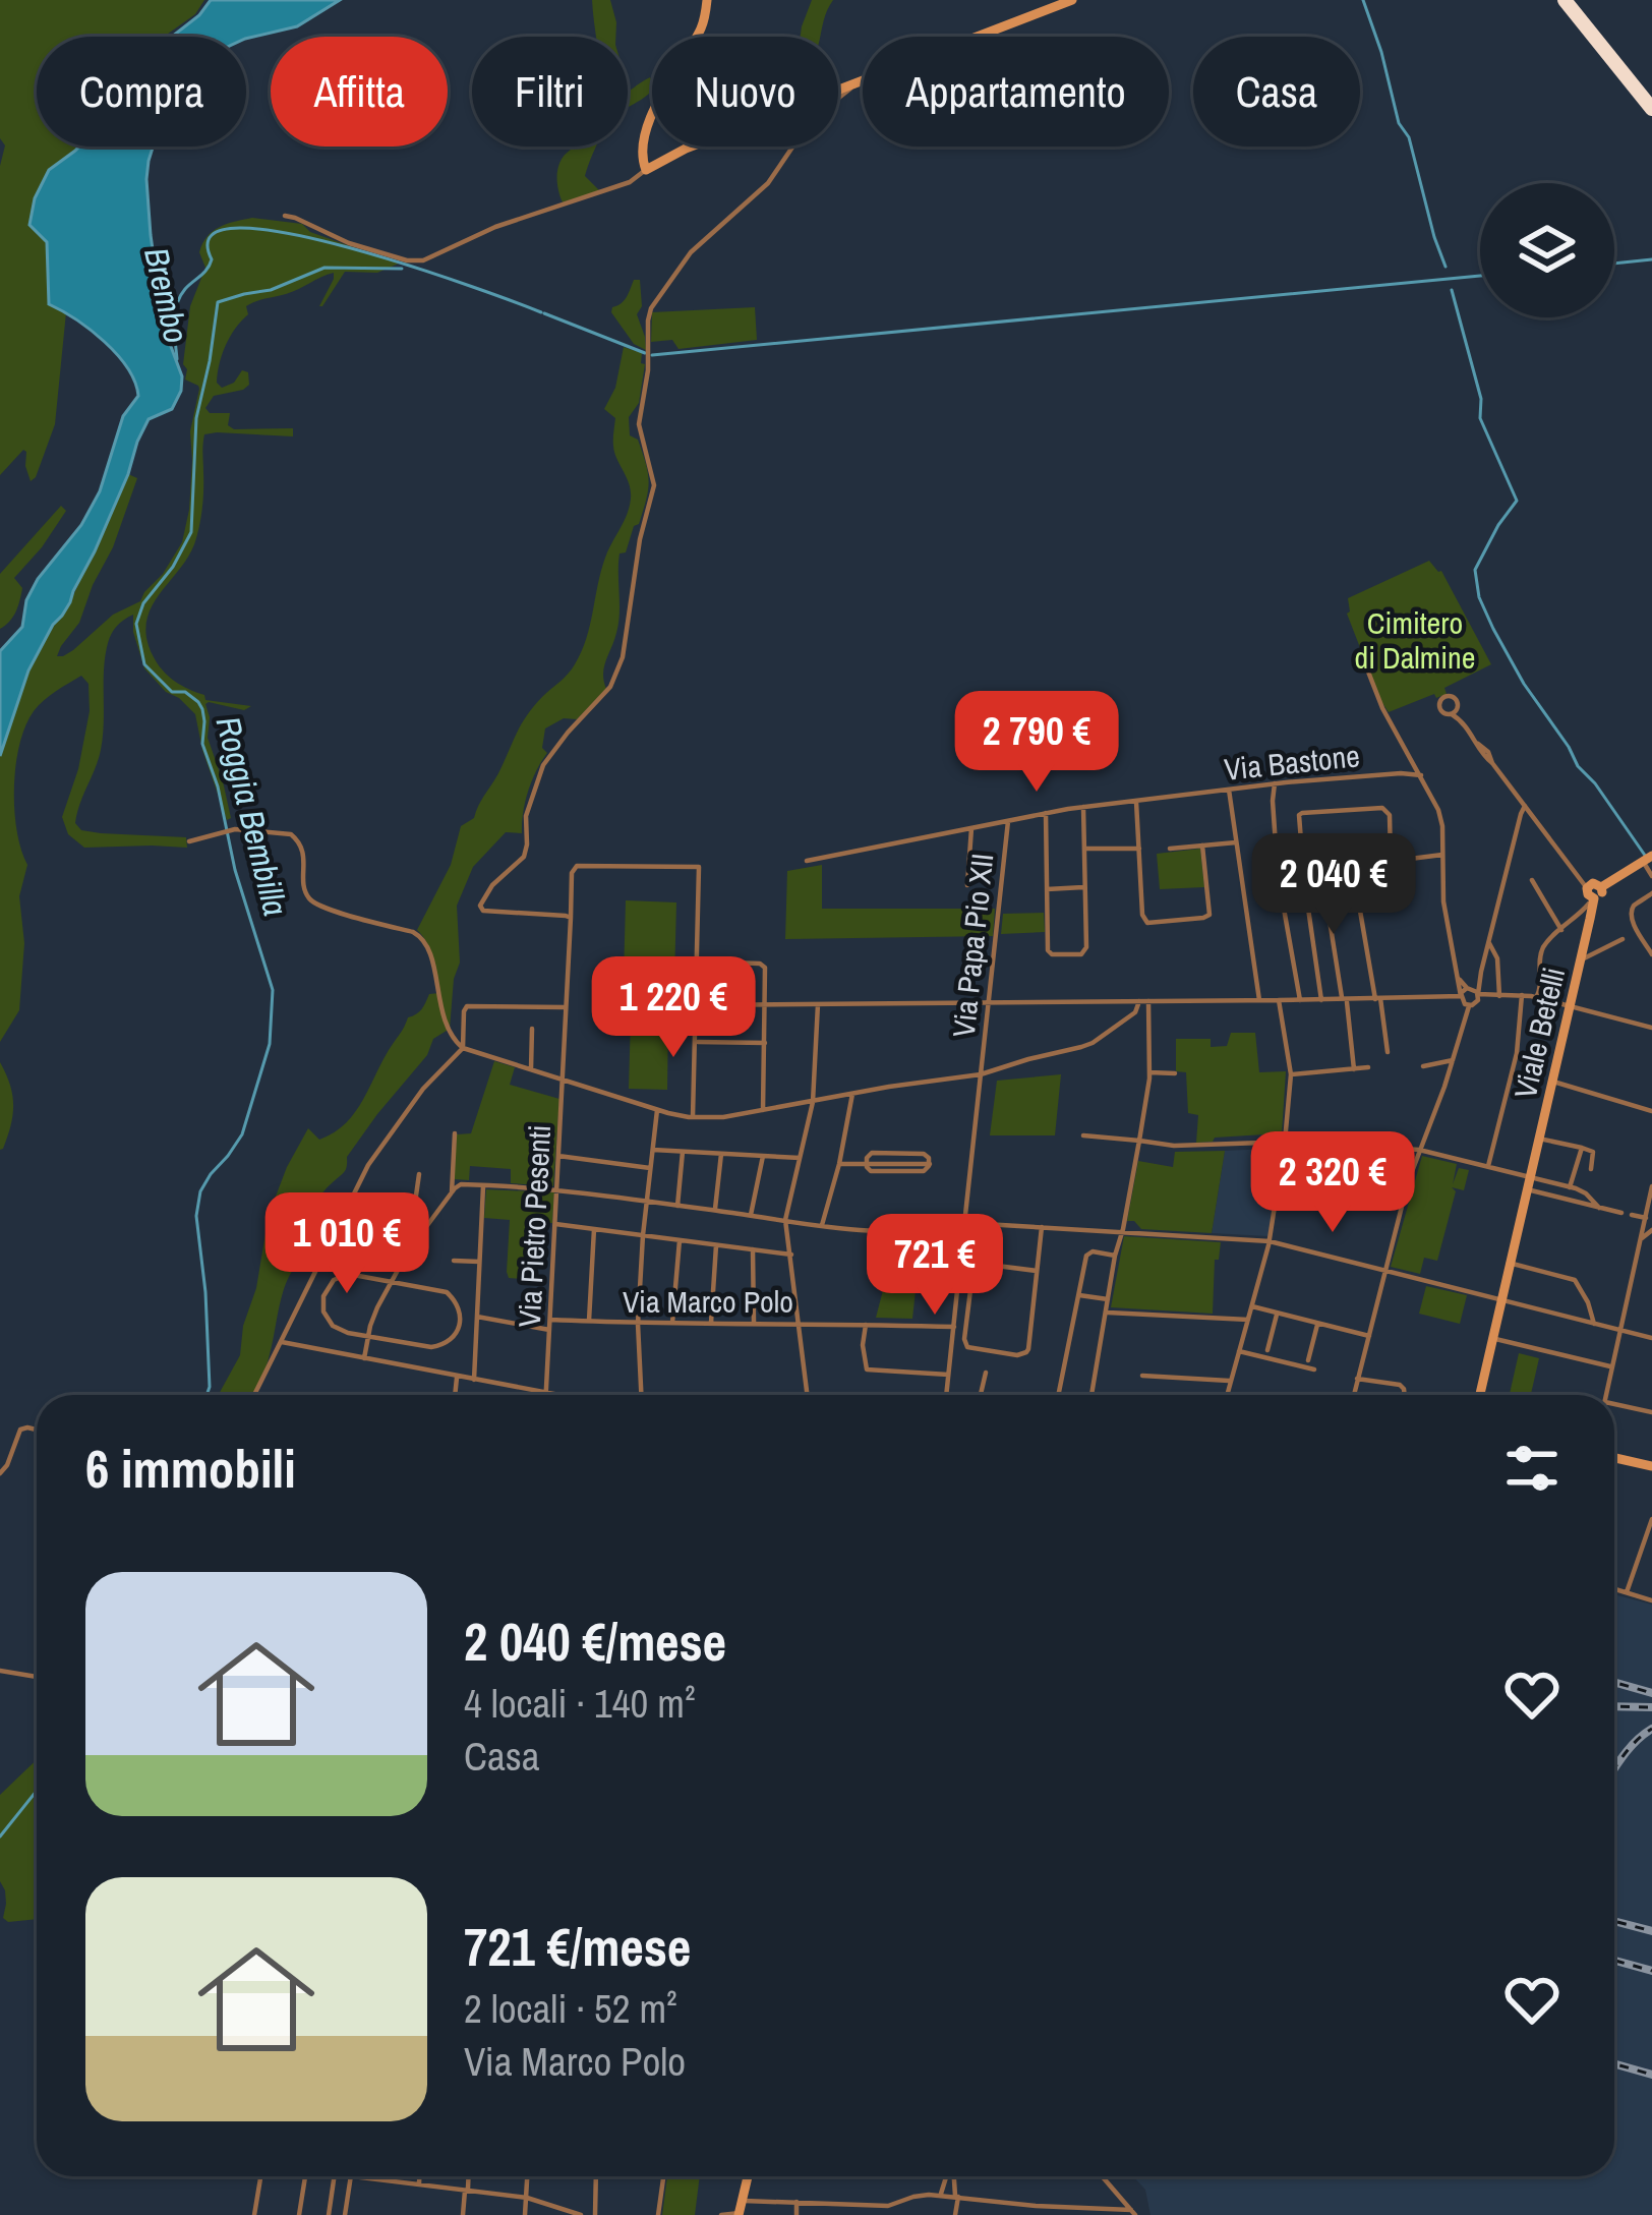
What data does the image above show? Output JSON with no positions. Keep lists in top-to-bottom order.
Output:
{
  "streets": {
    "street": [
      "Via Bastone",
      "Via Papa Pio XII",
      "Viale Betelli",
      "Via Pietro Pesenti",
      "Via Marco Polo"
    ]
  },
  "crossings": [
    ["Via Bastone", "Via Papa Pio XII"],
    ["Via Papa Pio XII", "Via Marco Polo"],
    ["Via Pietro Pesenti", "Via Marco Polo"]
  ],
  "water": ["Brembo", "Roggia Bembilla"],
  "parks": ["Cimitero di Dalmine"],
  "page": {
    "chip": [
      "Compra",
      "Affitta",
      "Filtri",
      "Nuovo",
      "Appartamento",
      "Casa"
    ],
    "price": [
      "2 790 €",
      "2 040 €",
      "1 220 €",
      "2 320 €",
      "1 010 €",
      "721 €"
    ],
    "heading": "6 immobili",
    "list": [
      {
        "name": "2 040 €/mese",
        "note": "4 locali · 140 m² · Casa"
      },
      {
        "name": "721 €/mese",
        "note": "2 locali · 52 m² · Via Marco Polo"
      }
    ]
  }
}
